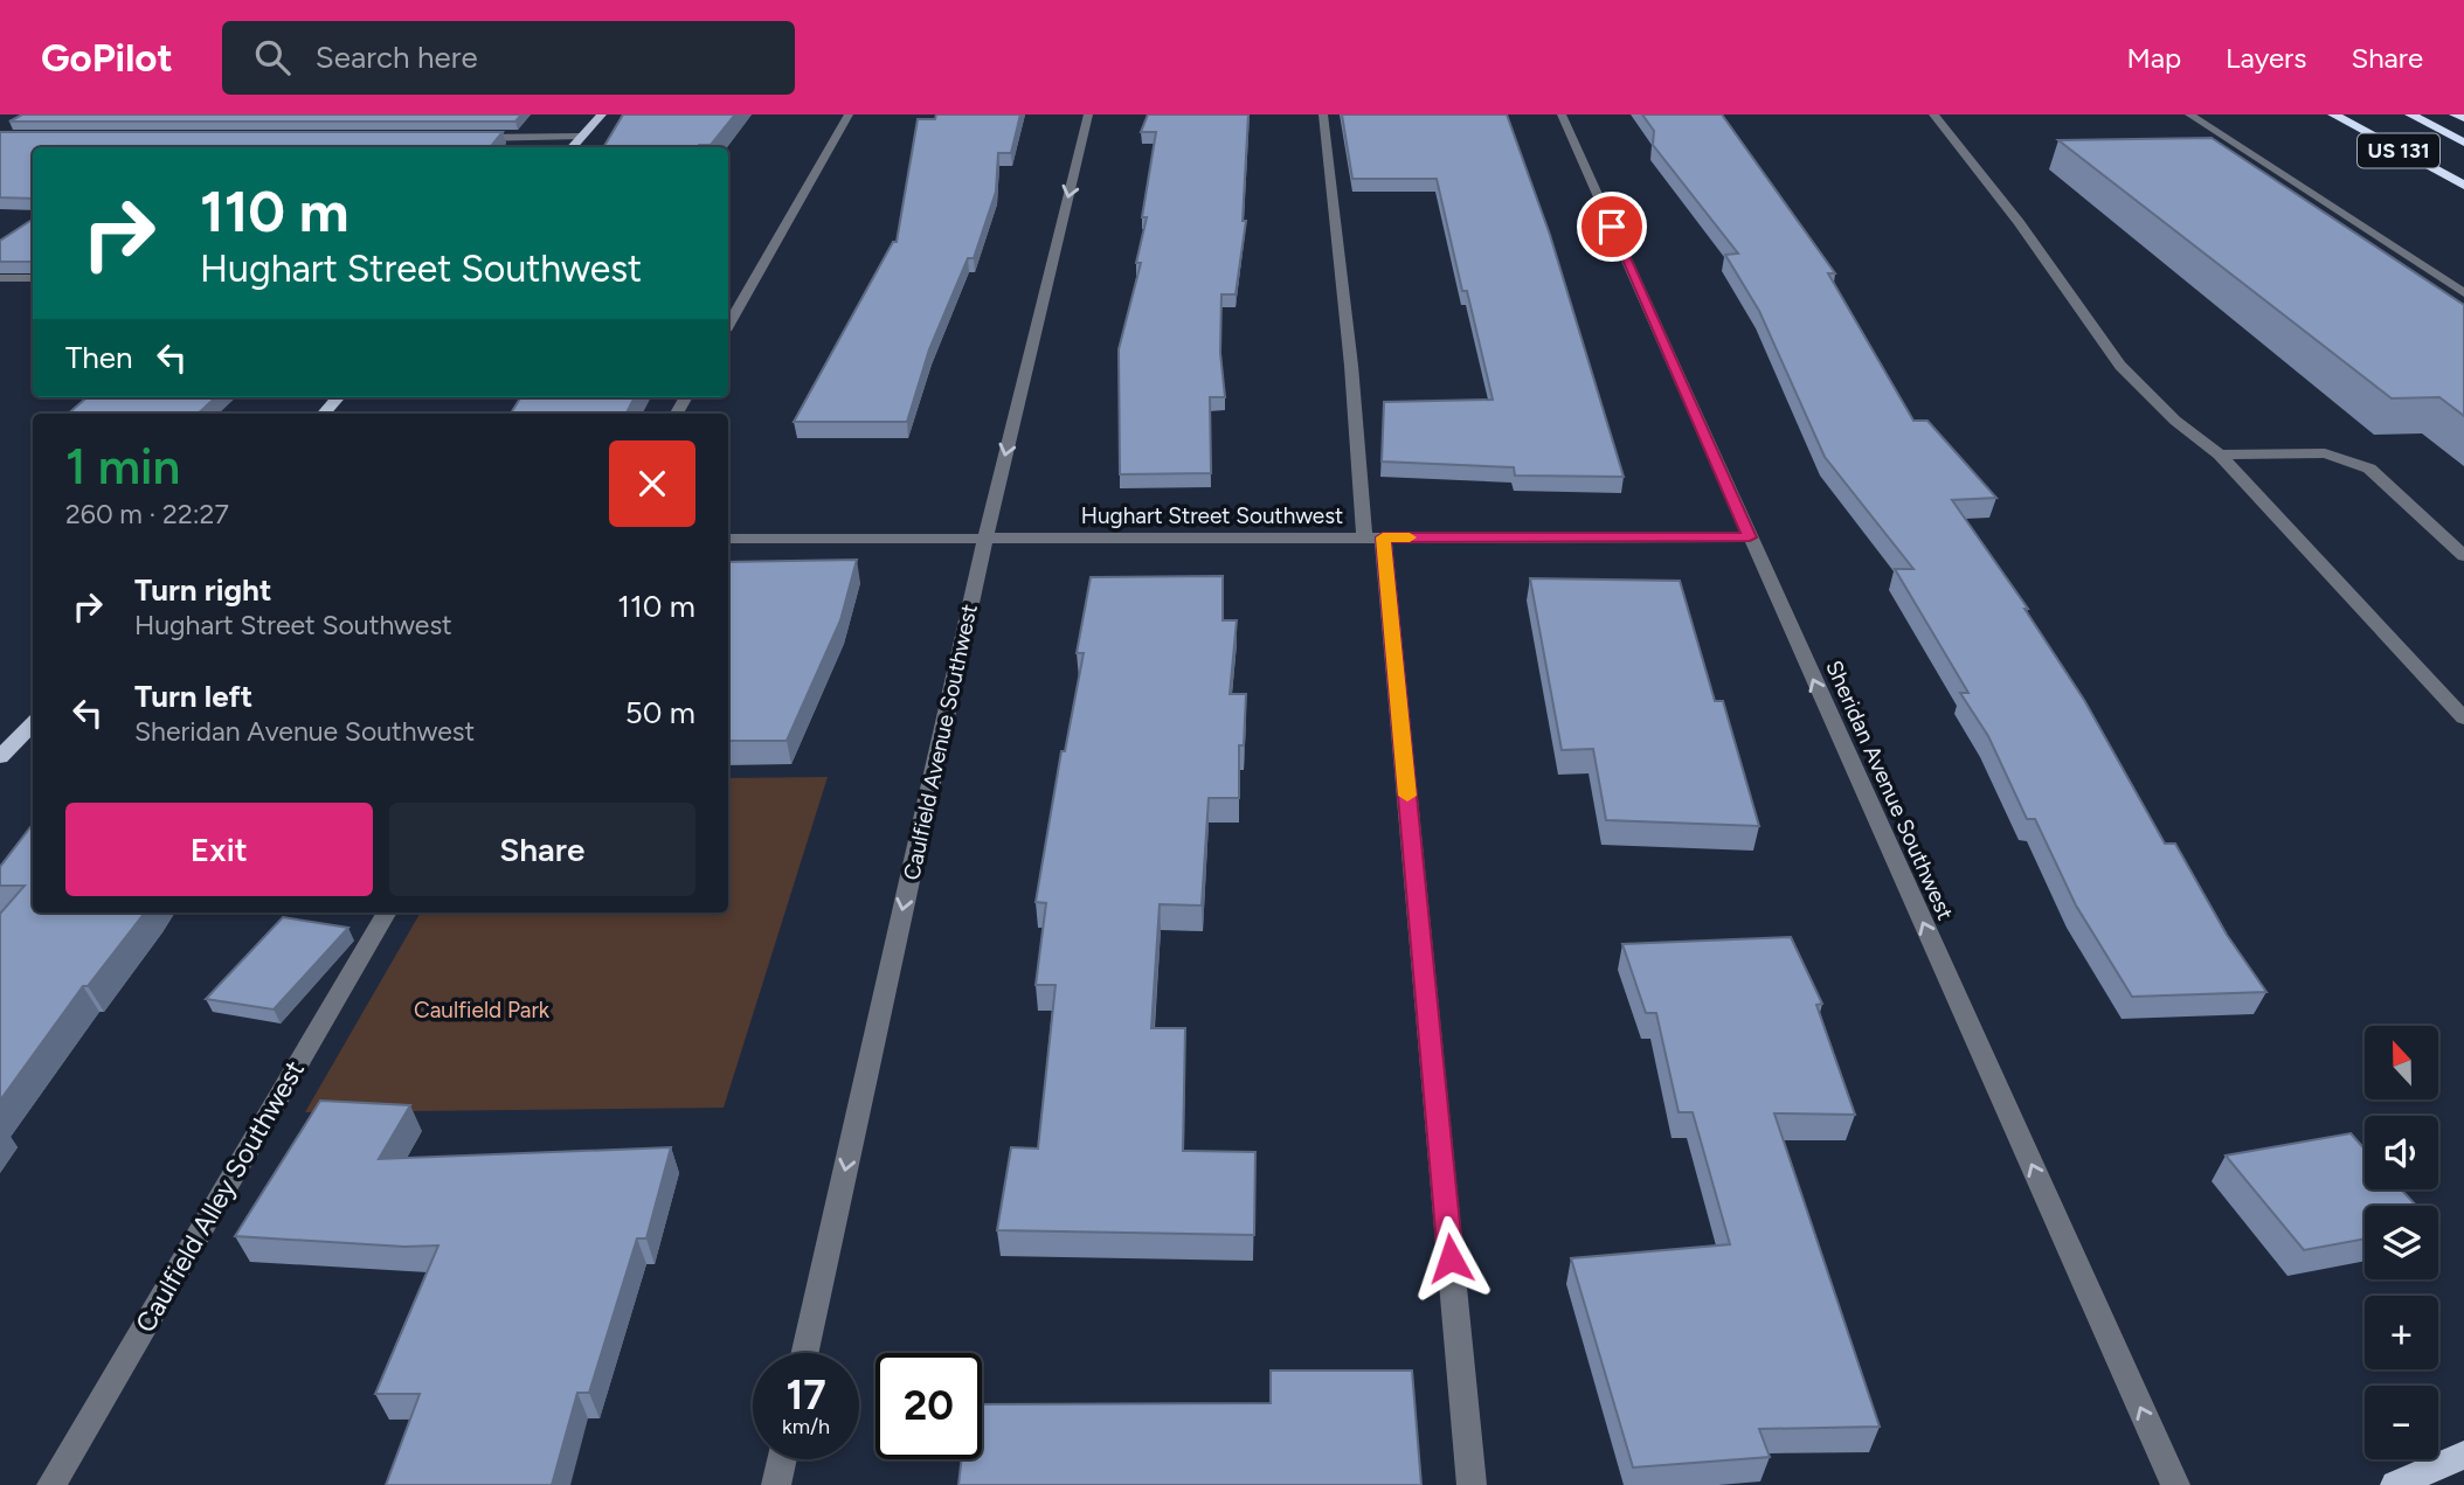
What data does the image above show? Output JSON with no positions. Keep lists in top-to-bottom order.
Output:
{
  "streets": {
    "highway": ["US 131"],
    "street": [
      "Hughart Street Southwest",
      "Caulfield Avenue Southwest",
      "Sheridan Avenue Southwest",
      "Caulfield Alley Southwest"
    ]
  },
  "crossings": [
    ["Hughart Street Southwest", "Caulfield Avenue Southwest"],
    ["Hughart Street Southwest", "Sheridan Avenue Southwest"]
  ],
  "one_way": ["Caulfield Avenue Southwest", "Sheridan Avenue Southwest"],
  "parks": ["Caulfield Park"],
  "north": "top",
  "page": {
    "header": "GoPilot",
    "search": "Search here",
    "nav": ["Map", "Layers", "Share"],
    "turn": ["110 m", "Hughart Street Southwest"],
    "then": "Then",
    "heading": ["1 min", "260 m · 22:27"],
    "list": [
      {
        "name": "Turn right",
        "note": "Hughart Street Southwest",
        "value": "110 m"
      },
      {
        "name": "Turn left",
        "note": "Sheridan Avenue Southwest",
        "value": "50 m"
      }
    ],
    "buttons": ["Exit", "Share"],
    "map_buttons": ["+", "−"],
    "speed": "17 km/h",
    "limit": "20"
  }
}
